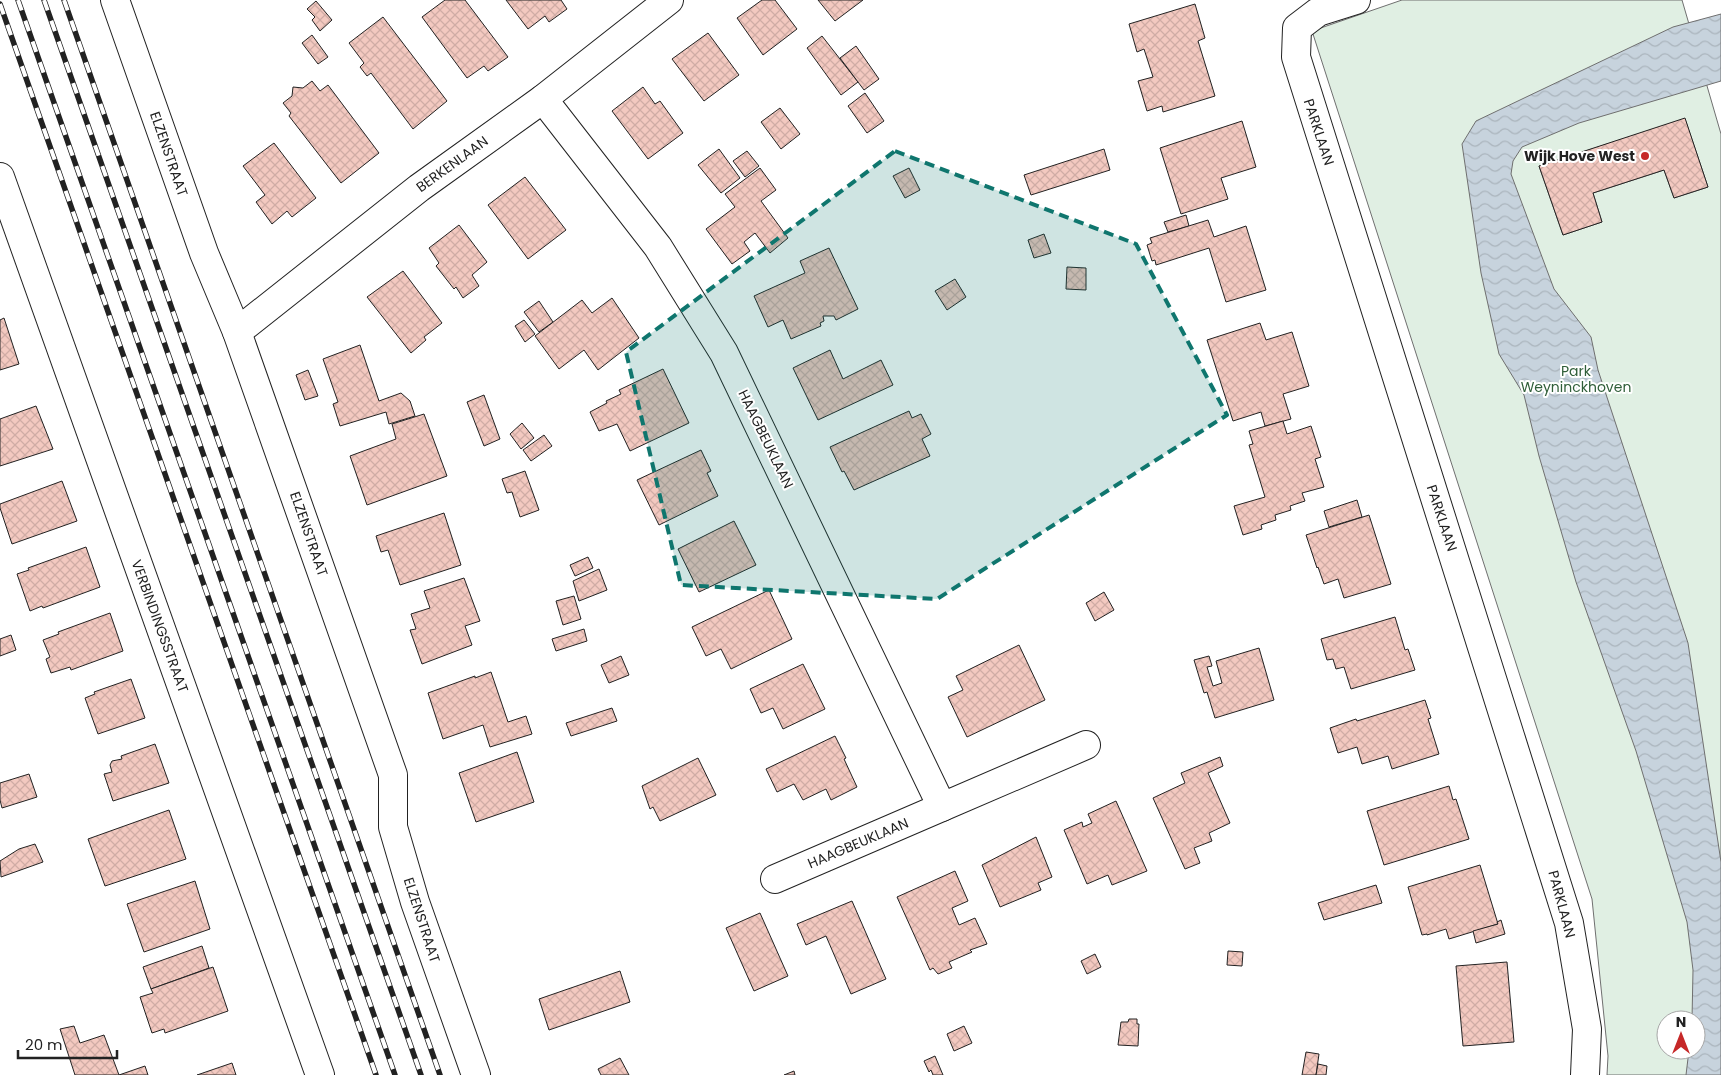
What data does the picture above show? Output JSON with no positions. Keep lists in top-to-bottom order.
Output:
{
  "streets": {
    "street": [
      "PARKLAAN",
      "ELZENSTRAAT",
      "BERKENLAAN",
      "HAAGBEUKLAAN",
      "VERBINDINGSSTRAAT"
    ]
  },
  "crossings": [
    ["ELZENSTRAAT", "BERKENLAAN"],
    ["BERKENLAAN", "HAAGBEUKLAAN"]
  ],
  "parks": ["Park Weyninckhoven"],
  "places": ["Wijk Hove West"],
  "scale_bar": "20 m",
  "north": "top"
}
